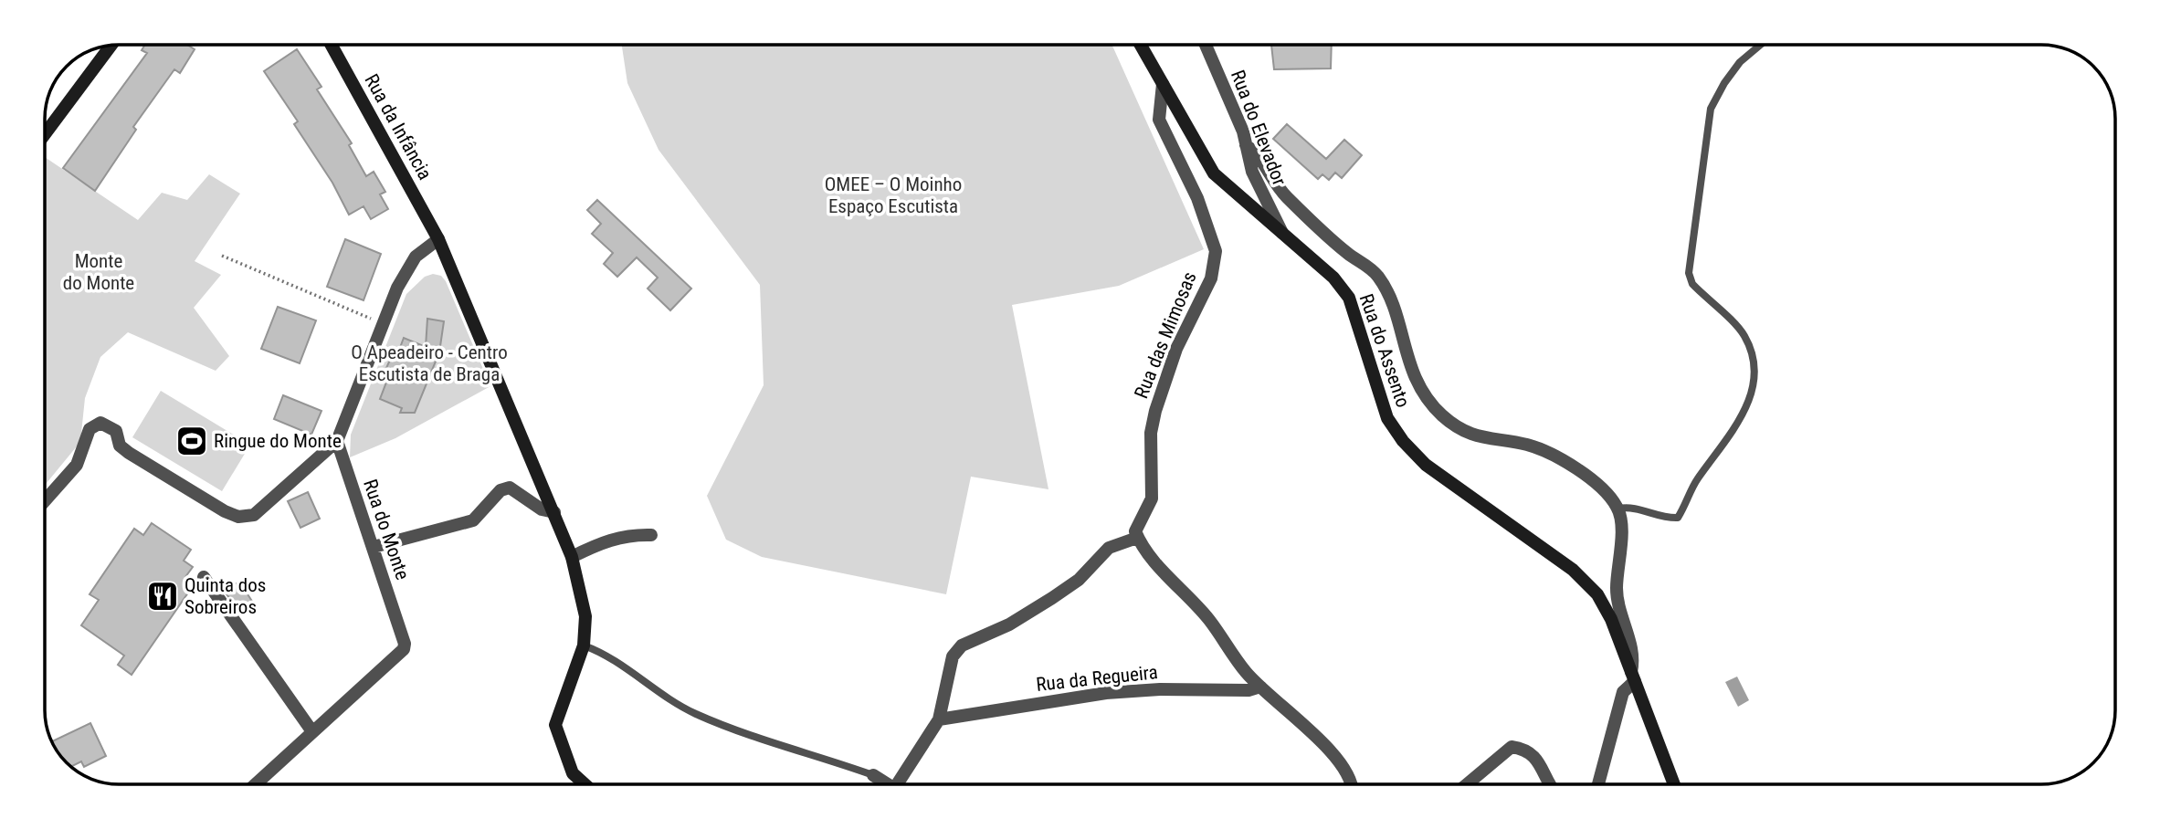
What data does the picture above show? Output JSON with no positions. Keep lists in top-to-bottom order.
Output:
{
  "streets": {
    "street": [
      "Rua da Infância",
      "Rua do Elevador",
      "Rua das Mimosas",
      "Rua do Assento",
      "Rua do Monte",
      "Rua da Regueira"
    ]
  },
  "crossings": [
    ["Rua do Elevador", "Rua do Assento"],
    ["Rua das Mimosas", "Rua do Assento"]
  ],
  "parks": ["OMEE – O Moinho Espaço Escutista", "Monte do Monte", "O Apeadeiro - Centro Escutista de Braga"],
  "places": {
    "sports": ["Ringue do Monte"],
    "restaurant": ["Quinta dos Sobreiros"]
  }
}
